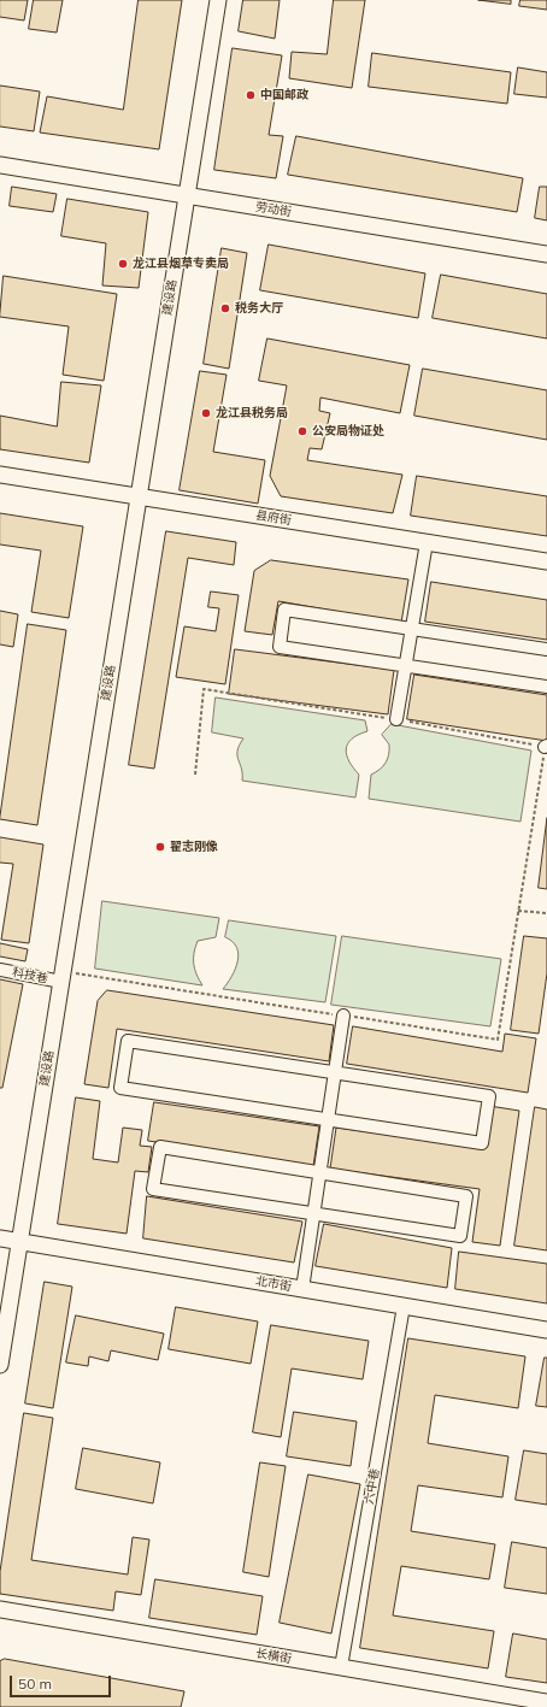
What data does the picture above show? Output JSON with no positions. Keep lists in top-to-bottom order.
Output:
{
  "streets": {
    "street": [
      "劳动街",
      "建设路",
      "县府街",
      "科技巷",
      "北市街",
      "六中巷",
      "长横街"
    ]
  },
  "crossings": [
    ["劳动街", "建设路"],
    ["建设路", "县府街"],
    ["建设路", "科技巷"],
    ["建设路", "北市街"],
    ["北市街", "六中巷"],
    ["六中巷", "长横街"]
  ],
  "places": [
    "中国邮政",
    "龙江县烟草专卖局",
    "税务大厅",
    "龙江县税务局",
    "公安局物证处",
    "翟志刚像"
  ],
  "scale_bar": "50 m"
}
